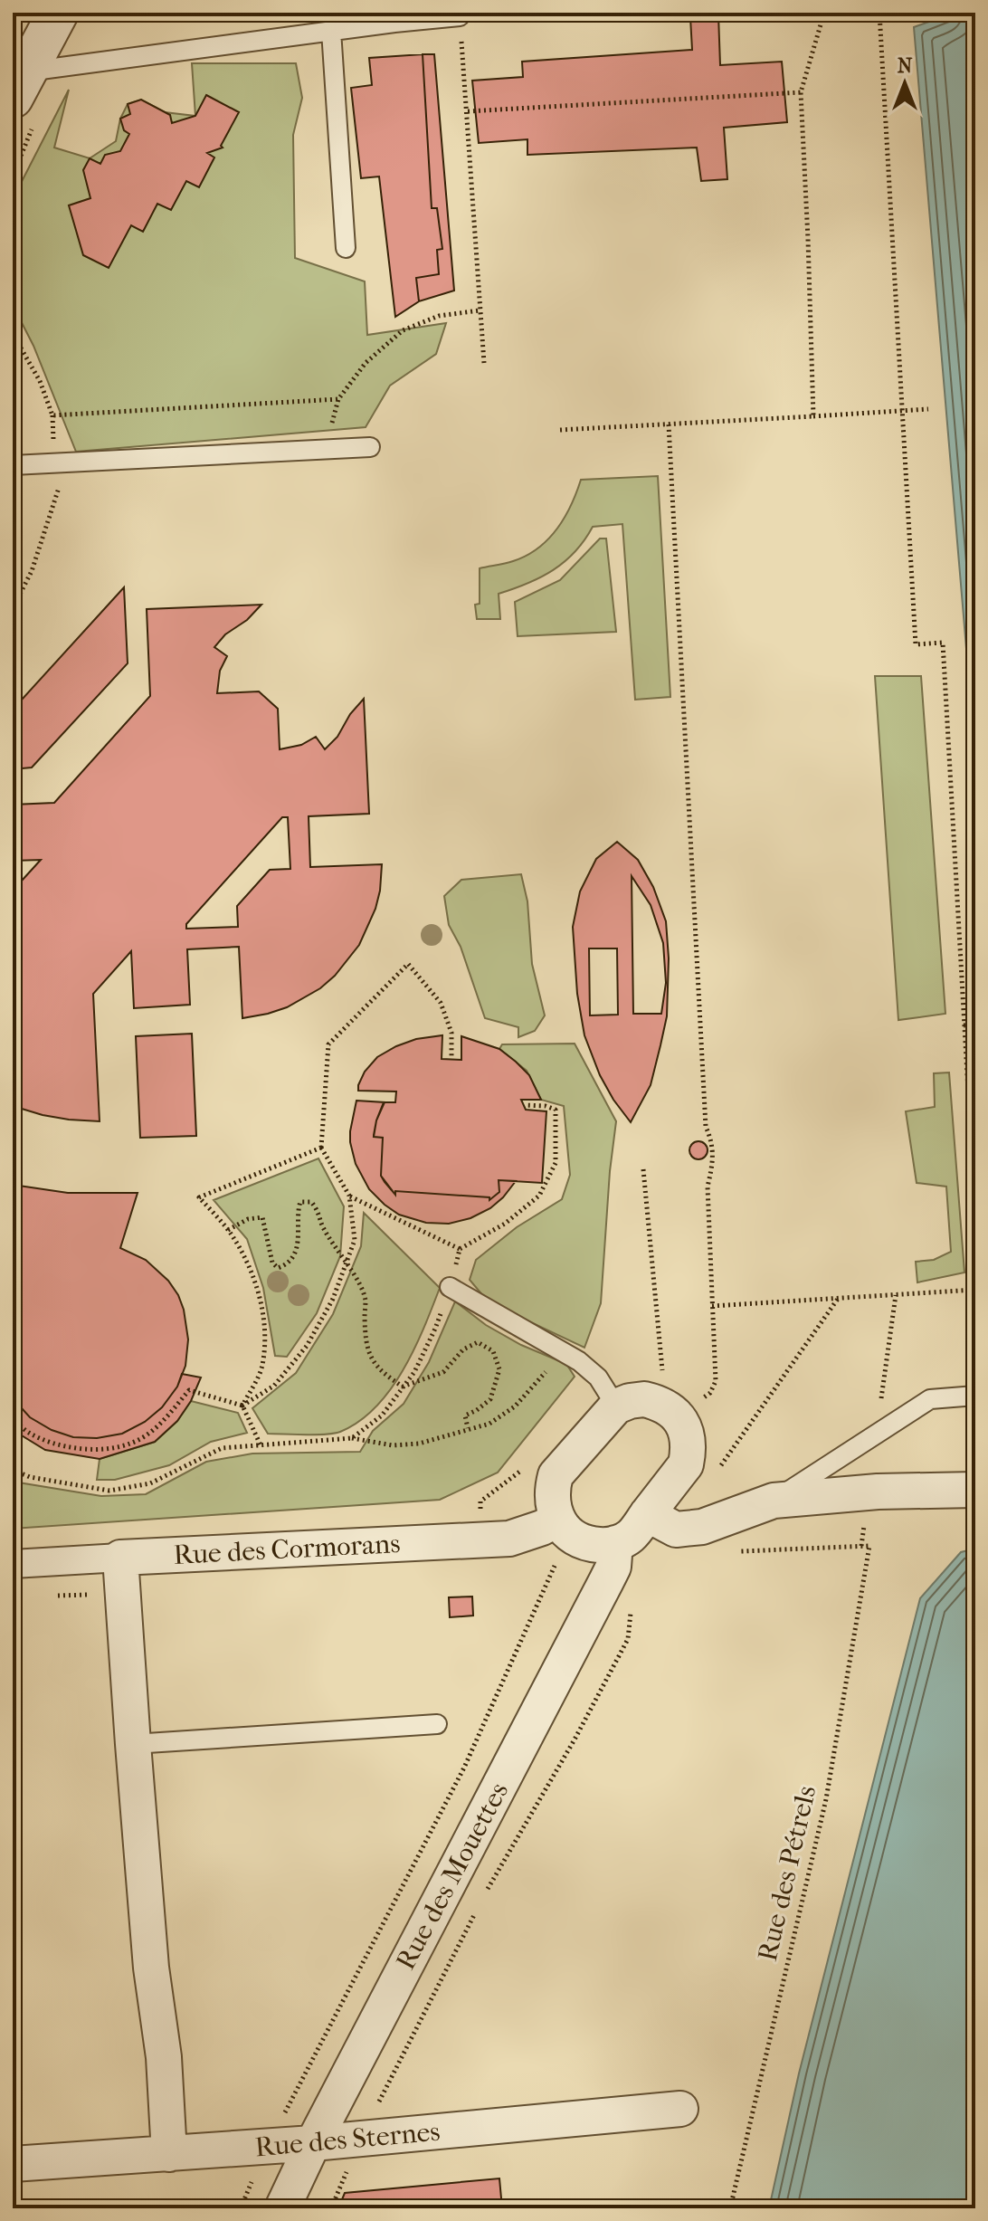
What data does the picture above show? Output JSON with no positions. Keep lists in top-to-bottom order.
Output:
{
  "streets": {
    "street": ["Rue des Cormorans", "Rue des Mouettes", "Rue des Sternes"],
    "path": ["Rue des Pétrels"]
  },
  "crossings": [
    ["Rue des Cormorans", "Rue des Mouettes"],
    ["Rue des Mouettes", "Rue des Sternes"]
  ],
  "north": "top"
}
